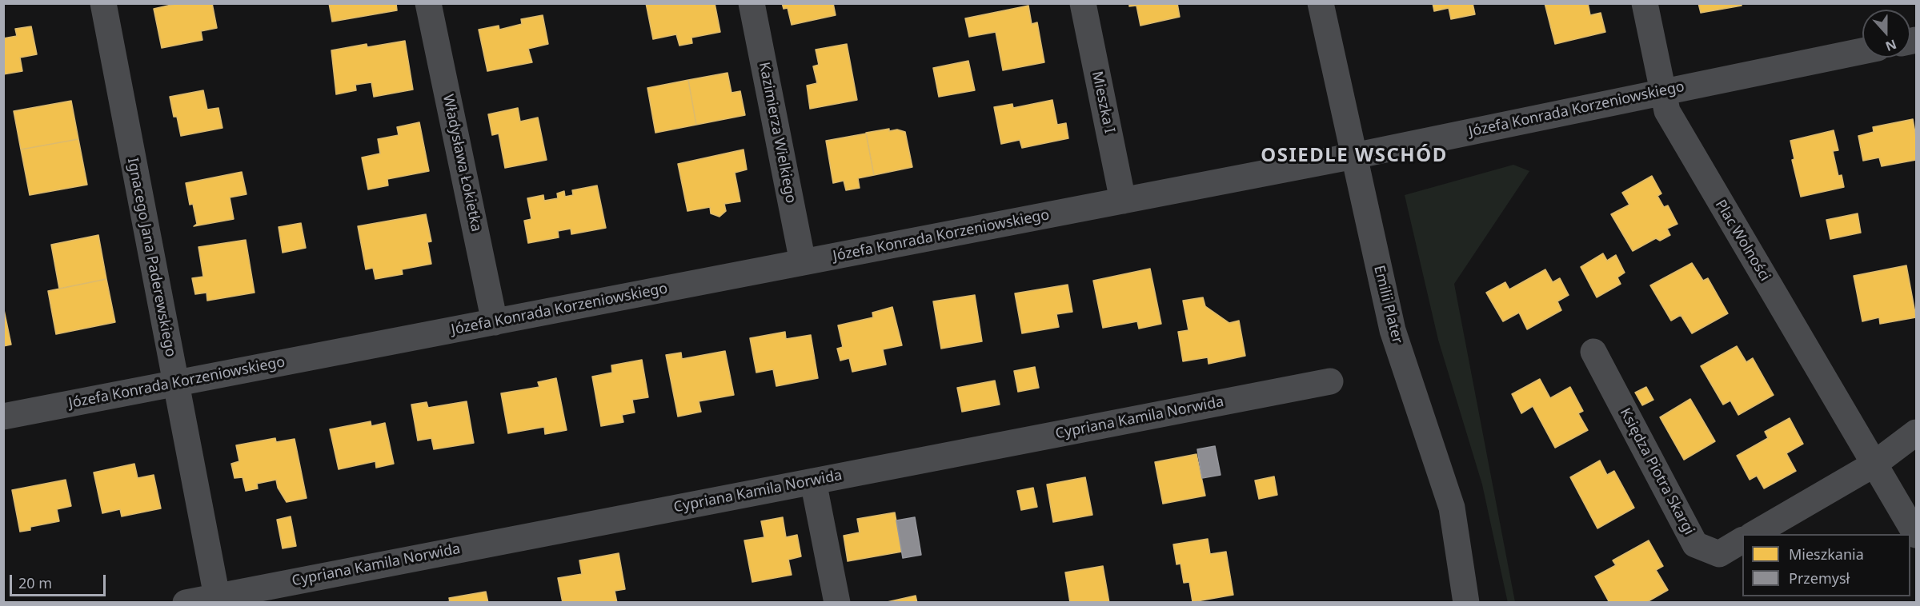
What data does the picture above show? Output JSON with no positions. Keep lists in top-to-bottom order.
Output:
{
  "streets": {
    "street": [
      "Mieszka I",
      "Józefa Konrada Korzeniowskiego",
      "Kazimierza Wielkiego",
      "Władysława Łokietka",
      "Plac Wolności",
      "Ignacego Jana Paderewskiego",
      "Emilii Plater",
      "Cypriana Kamila Norwida",
      "Księdza Piotra Skargi"
    ]
  },
  "crossings": [
    ["Mieszka I", "Józefa Konrada Korzeniowskiego"],
    ["Józefa Konrada Korzeniowskiego", "Kazimierza Wielkiego"],
    ["Józefa Konrada Korzeniowskiego", "Władysława Łokietka"],
    ["Józefa Konrada Korzeniowskiego", "Plac Wolności"],
    ["Józefa Konrada Korzeniowskiego", "Ignacego Jana Paderewskiego"],
    ["Józefa Konrada Korzeniowskiego", "Emilii Plater"],
    ["Ignacego Jana Paderewskiego", "Cypriana Kamila Norwida"]
  ],
  "districts": ["OSIEDLE WSCHÓD"],
  "legend": ["Mieszkania", "Przemysł"],
  "scale_bar": "20 m",
  "north": "bottom"
}
